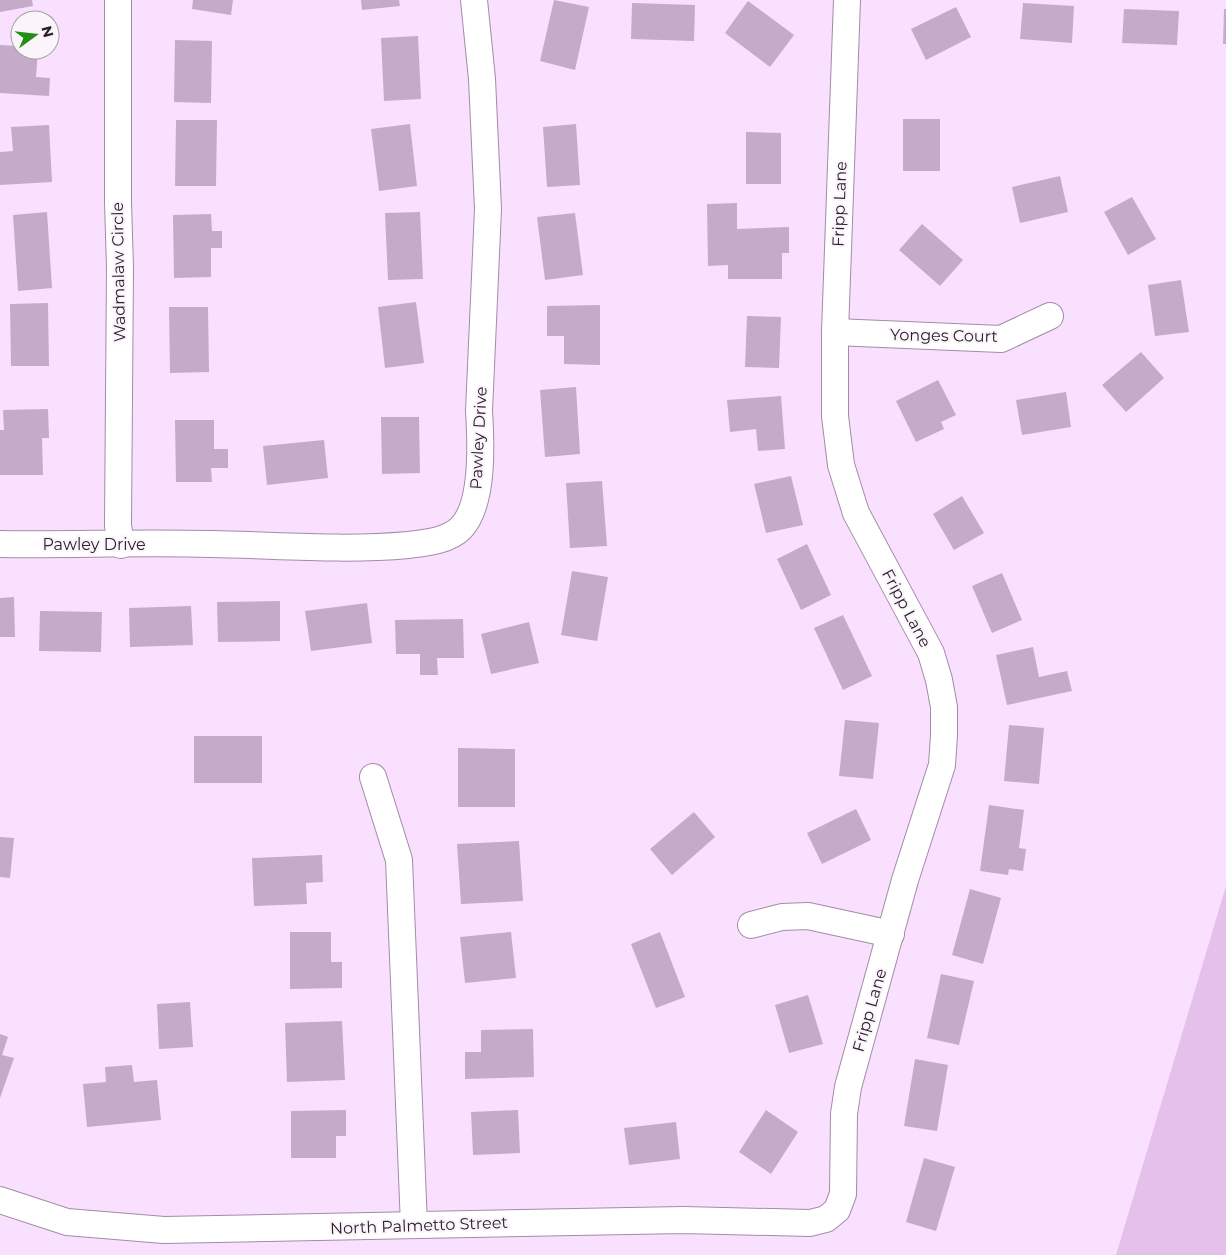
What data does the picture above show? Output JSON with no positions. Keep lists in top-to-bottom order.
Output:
{
  "streets": {
    "street": [
      "Fripp Lane",
      "Wadmalaw Circle",
      "Yonges Court",
      "Pawley Drive",
      "North Palmetto Street"
    ]
  },
  "crossings": [
    ["Fripp Lane", "Yonges Court"],
    ["Fripp Lane", "North Palmetto Street"],
    ["Wadmalaw Circle", "Pawley Drive"]
  ],
  "north": "right"
}
